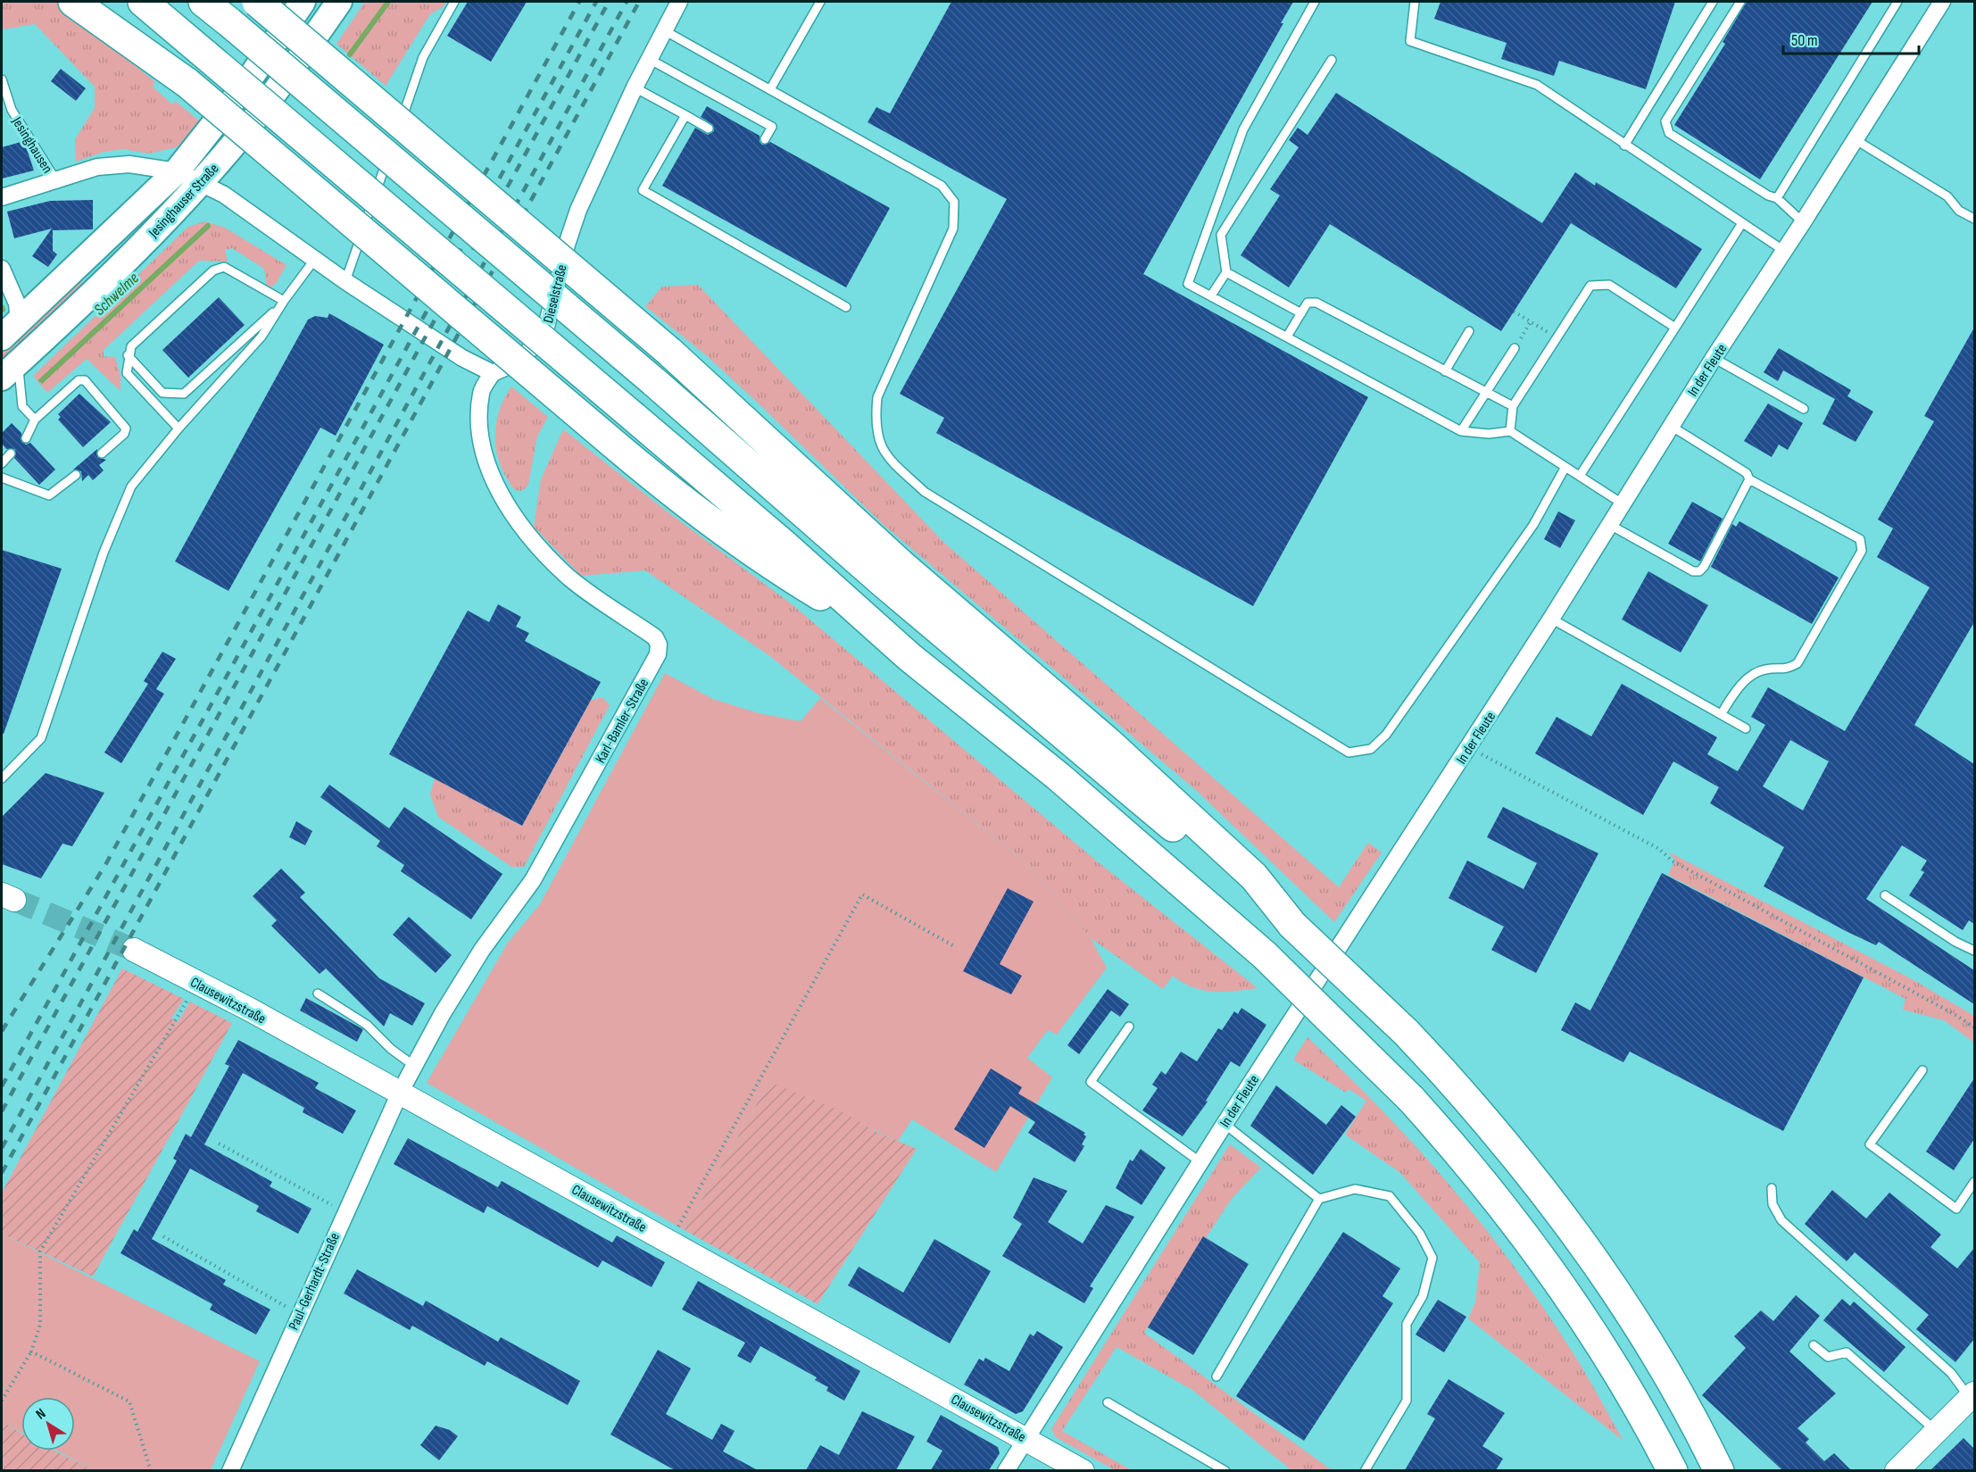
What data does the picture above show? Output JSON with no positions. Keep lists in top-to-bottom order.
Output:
{
  "streets": {
    "main road": ["Jesinghauser Straße"],
    "street": [
      "Jesinghausen",
      "Dieselstraße",
      "In der Fleute",
      "Karl-Bamler-Straße",
      "Clausewitzstraße",
      "Paul-Gerhardt-Straße"
    ]
  },
  "crossings": [
    ["Jesinghausen", "Jesinghauser Straße"],
    ["Dieselstraße", "Karl-Bamler-Straße"],
    ["In der Fleute", "Clausewitzstraße"],
    ["Karl-Bamler-Straße", "Clausewitzstraße"],
    ["Karl-Bamler-Straße", "Paul-Gerhardt-Straße"],
    ["Clausewitzstraße", "Paul-Gerhardt-Straße"]
  ],
  "water": ["Schwelme"],
  "scale_bar": "50 m",
  "north": "top left"
}
